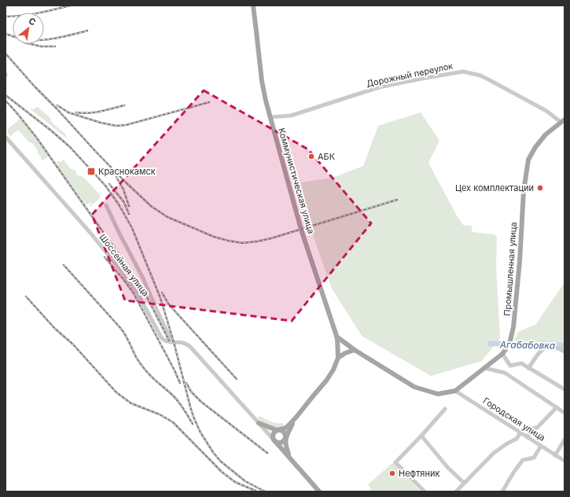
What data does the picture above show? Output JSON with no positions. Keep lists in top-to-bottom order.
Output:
{
  "streets": {
    "main road": ["Коммунистическая улица", "Шоссейная улица", "Промышленная улица"],
    "street": ["Дорожный переулок", "Городская улица"]
  },
  "crossings": [
    ["Дорожный переулок", "Коммунистическая улица"],
    ["Дорожный переулок", "Промышленная улица"],
    ["Промышленная улица", "Городская улица"]
  ],
  "water": ["Агабабовка"],
  "places": {
    "other": ["АБК", "Цех комплектации", "Нефтяник"],
    "transit": ["Краснокамск"]
  },
  "north": "top right"
}
